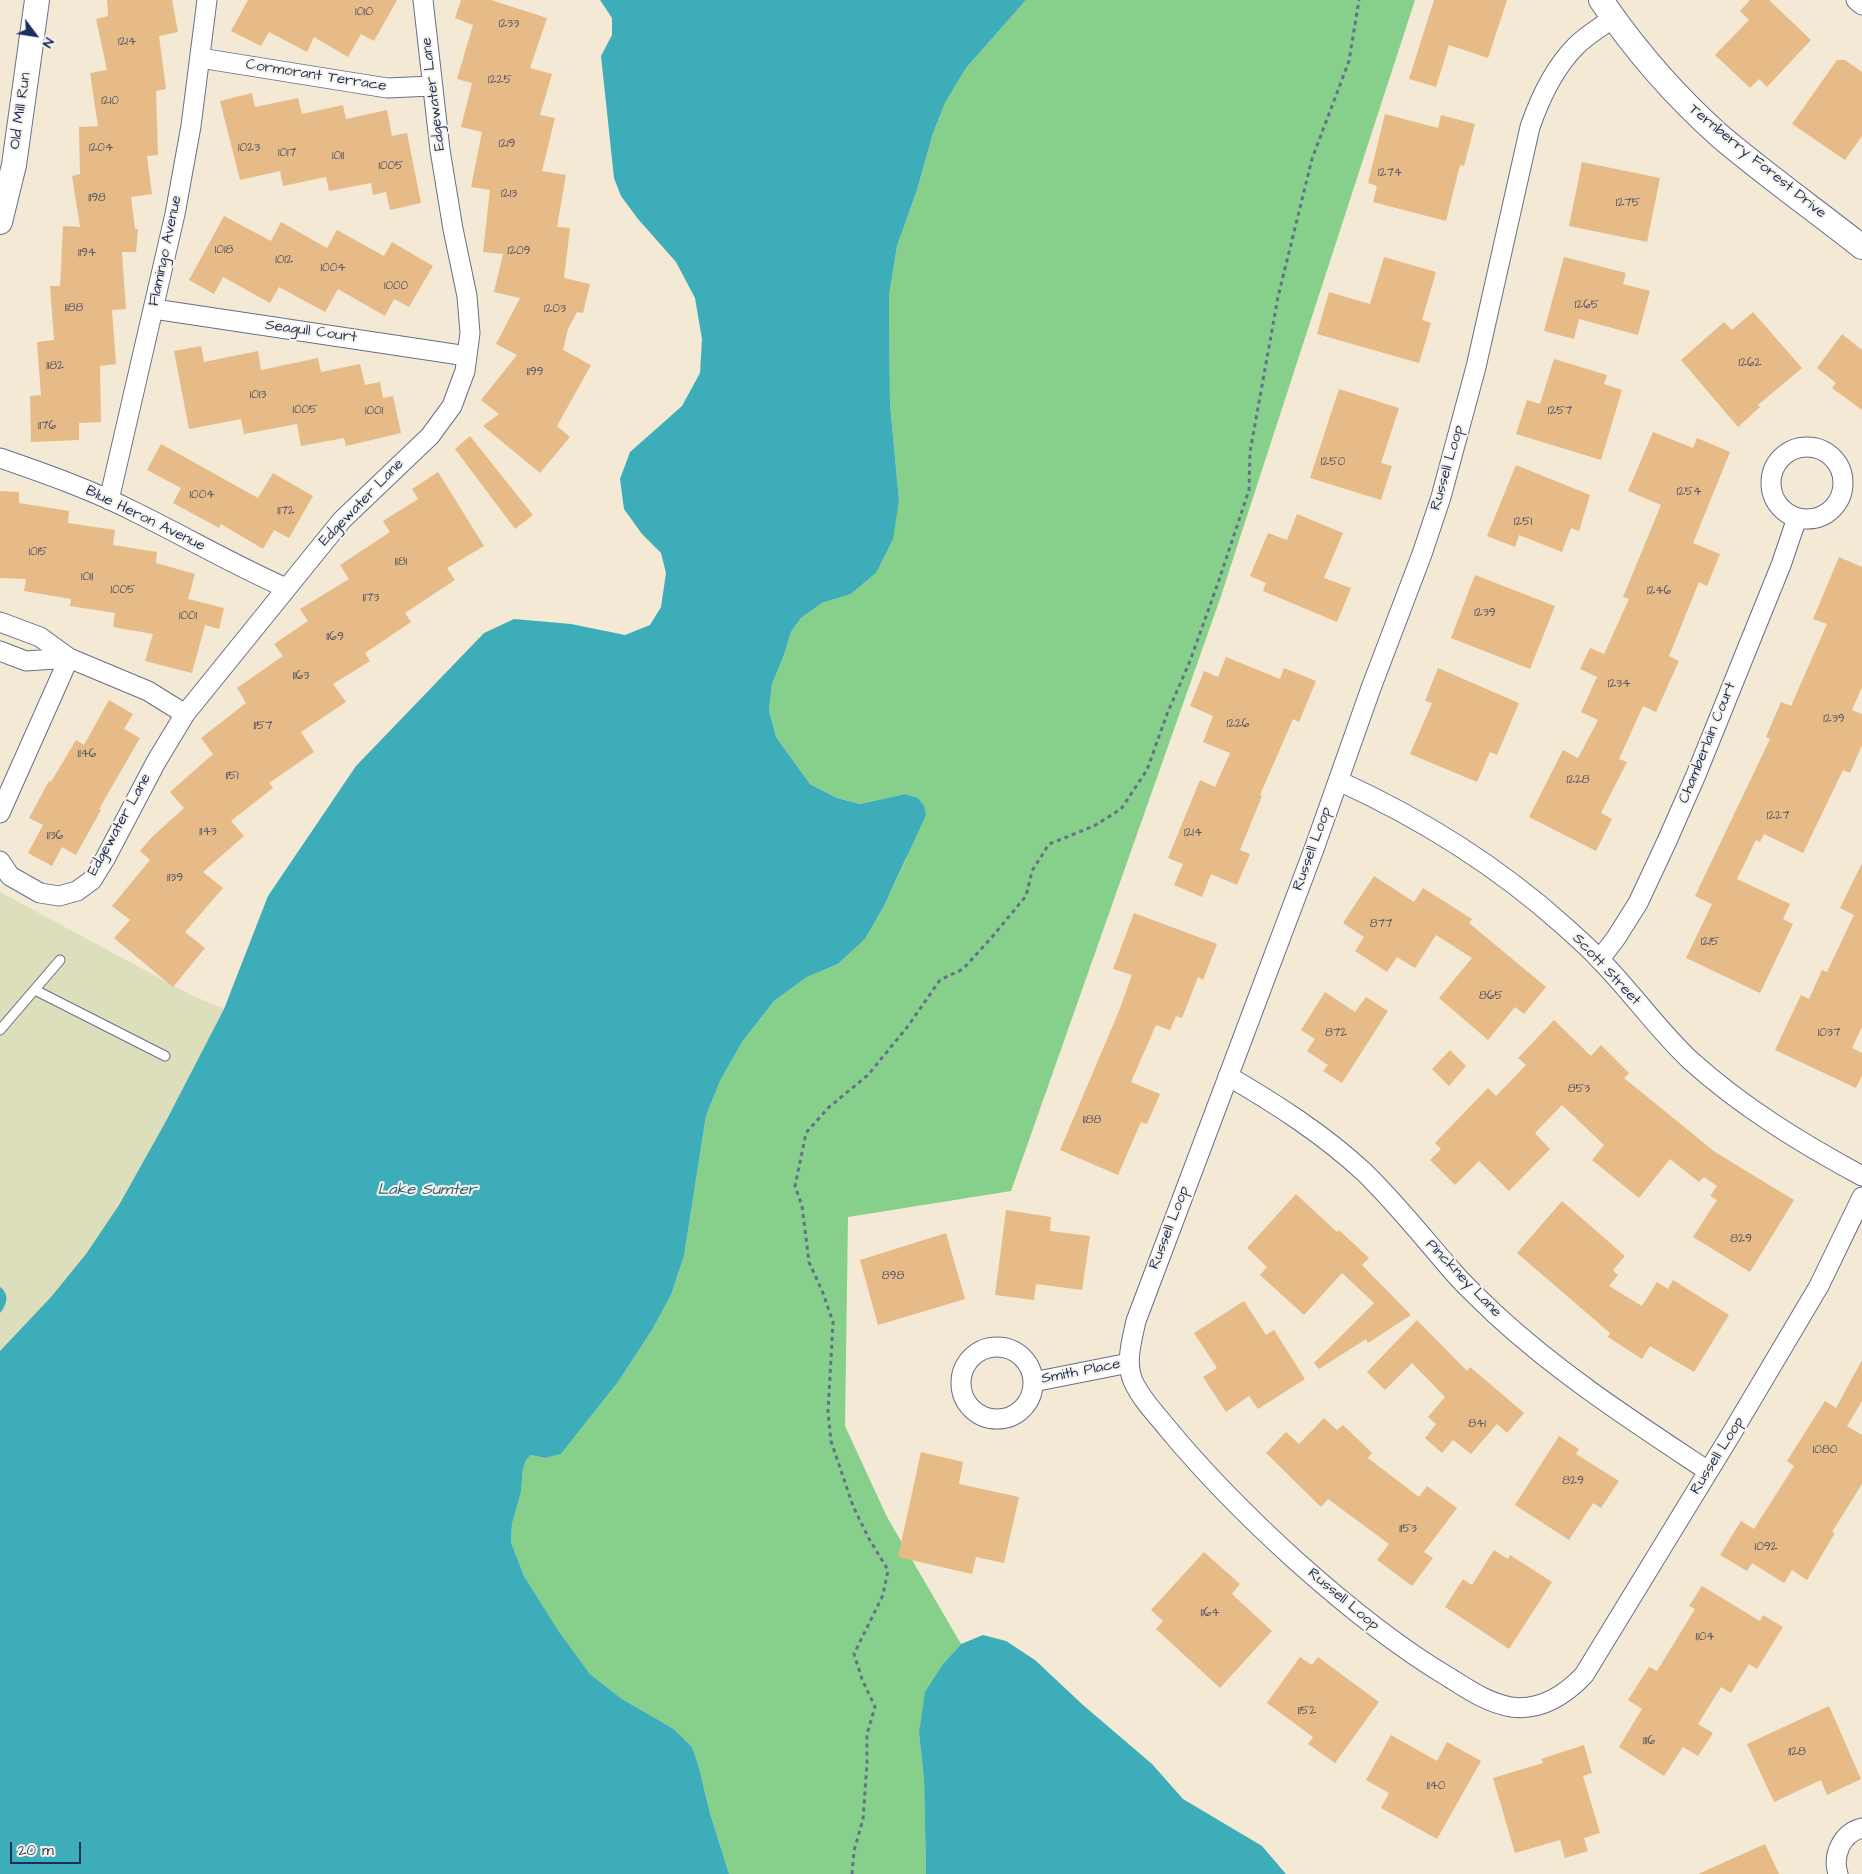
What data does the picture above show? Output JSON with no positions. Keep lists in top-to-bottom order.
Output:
{
  "streets": {
    "street": [
      "Cormorant Terrace",
      "Edgewater Lane",
      "Old Mill Run",
      "Ternberry Forest Drive",
      "Flamingo Avenue",
      "Seagull Court",
      "Russell Loop",
      "Blue Heron Avenue",
      "Chamberlain Court",
      "Scott Street",
      "Pinckney Lane",
      "Smith Place"
    ]
  },
  "crossings": [
    ["Cormorant Terrace", "Edgewater Lane"],
    ["Cormorant Terrace", "Flamingo Avenue"],
    ["Edgewater Lane", "Seagull Court"],
    ["Edgewater Lane", "Blue Heron Avenue"],
    ["Ternberry Forest Drive", "Russell Loop"],
    ["Flamingo Avenue", "Seagull Court"],
    ["Flamingo Avenue", "Blue Heron Avenue"],
    ["Russell Loop", "Scott Street"],
    ["Russell Loop", "Pinckney Lane"],
    ["Russell Loop", "Smith Place"],
    ["Chamberlain Court", "Scott Street"]
  ],
  "water": ["Lake Sumter"],
  "house_numbers": [
    "1010",
    "1233",
    "1214",
    "1225",
    "1210",
    "1219",
    "1204",
    "1023",
    "1017",
    "1011",
    "1005",
    "1274",
    "1213",
    "1198",
    "1275",
    "1018",
    "1209",
    "1194",
    "1012",
    "1004",
    "1000",
    "1265",
    "1188",
    "1203",
    "1262",
    "1182",
    "1199",
    "1013",
    "1005",
    "1001",
    "1257",
    "1176",
    "1250",
    "1254",
    "1004",
    "1172",
    "1251",
    "1015",
    "1181",
    "1011",
    "1005",
    "1246",
    "1173",
    "1239",
    "1001",
    "1169",
    "1163",
    "1234",
    "1239",
    "1226",
    "1157",
    "1146",
    "1151",
    "1228",
    "1227",
    "1143",
    "1214",
    "1136",
    "1139",
    "877",
    "1215",
    "865",
    "872",
    "1037",
    "853",
    "1188",
    "829",
    "898",
    "841",
    "1080",
    "829",
    "1153",
    "1092",
    "1164",
    "1104",
    "1152",
    "1116",
    "1128",
    "1140"
  ],
  "scale_bar": "20 m",
  "north": "bottom right"
}
